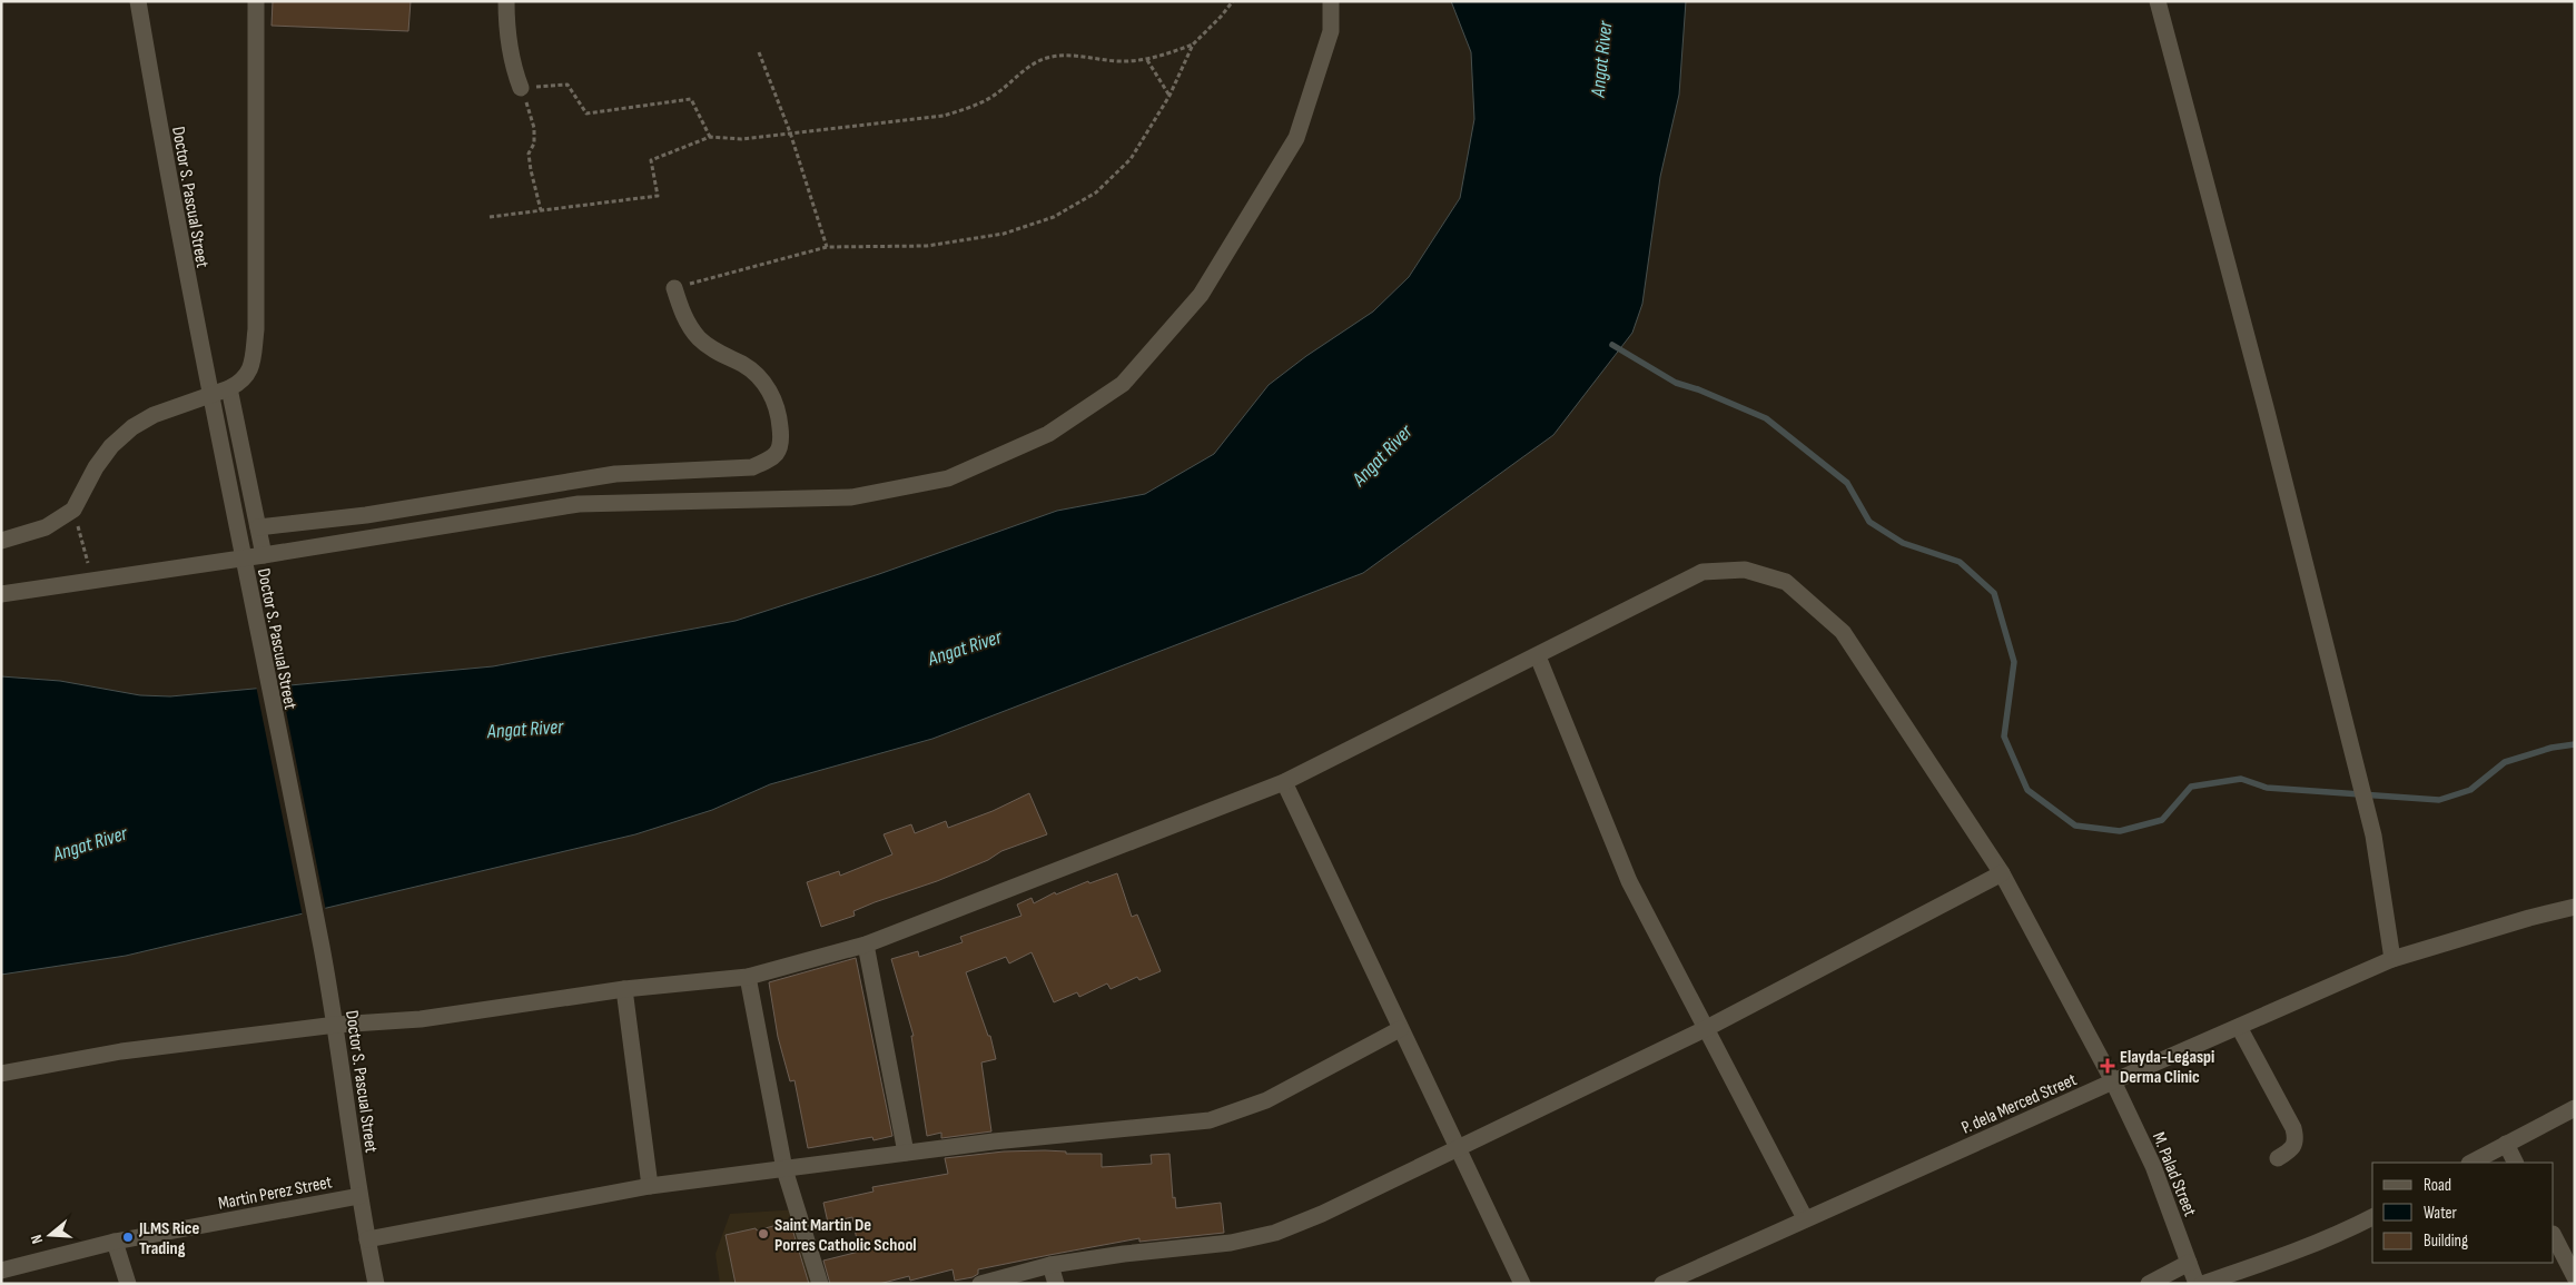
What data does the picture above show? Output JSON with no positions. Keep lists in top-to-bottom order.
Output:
{
  "streets": {
    "street": [
      "Doctor S. Pascual Street",
      "P. dela Merced Street",
      "M. Palad Street",
      "Martin Perez Street"
    ]
  },
  "crossings": [
    ["Doctor S. Pascual Street", "M. Palad Street"],
    ["Doctor S. Pascual Street", "Martin Perez Street"],
    ["P. dela Merced Street", "M. Palad Street"]
  ],
  "water": ["Angat River"],
  "places": {
    "health": ["Elayda-Legaspi Derma Clinic"],
    "other": ["Saint Martin De Porres Catholic School", "JLMS Rice Trading"]
  },
  "legend": ["Road", "Water", "Building"],
  "north": "left"
}
